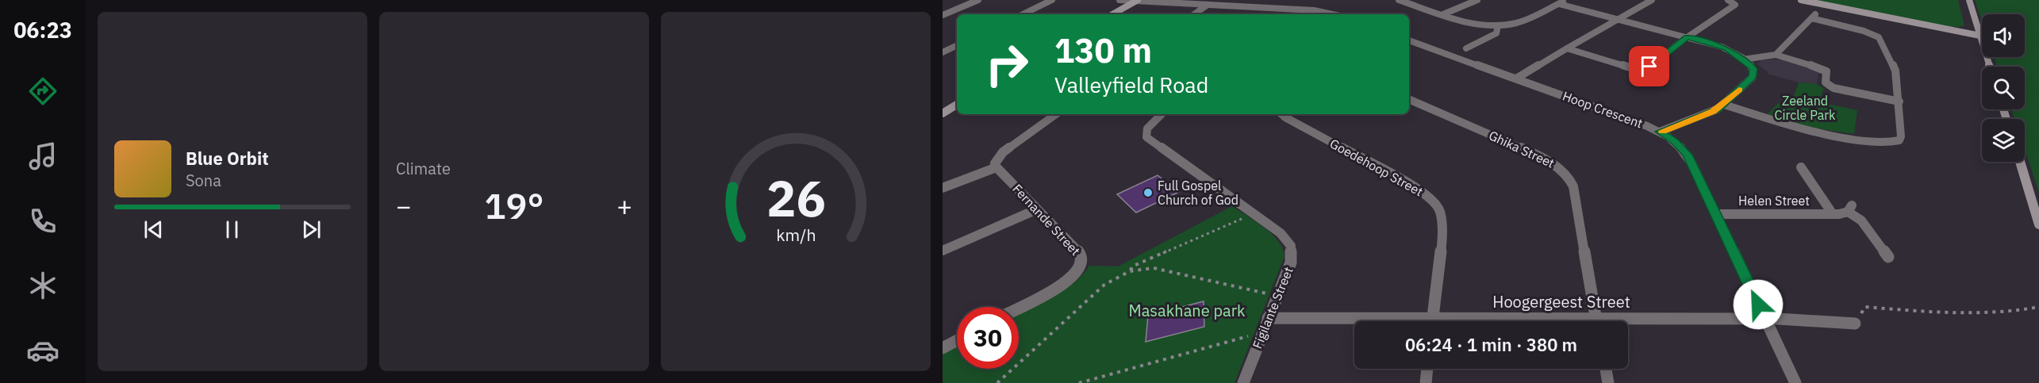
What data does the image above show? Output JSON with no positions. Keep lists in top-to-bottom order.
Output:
{
  "streets": {
    "street": [
      "Hoop Crescent",
      "Ghika Street",
      "Goedehoop Street",
      "Helen Street",
      "Fernande Street",
      "Hoogergeest Street",
      "Figilante Street"
    ]
  },
  "crossings": [
    ["Hoop Crescent", "Helen Street"],
    ["Hoop Crescent", "Hoogergeest Street"],
    ["Hoogergeest Street", "Figilante Street"]
  ],
  "parks": ["Zeeland Circle Park", "Masakhane park"],
  "places": ["Full Gospel Church of God"],
  "page": {
    "tabs": "06:23",
    "tile": "Climate",
    "turn": ["130 m", "Valleyfield Road"],
    "song": ["Blue Orbit", "Sona"],
    "heat": ["−", "19°", "+"],
    "limit": "30",
    "trip": "06:24 · 1 min · 380 m",
    "gauge": ["26", "km/h"]
  }
}
